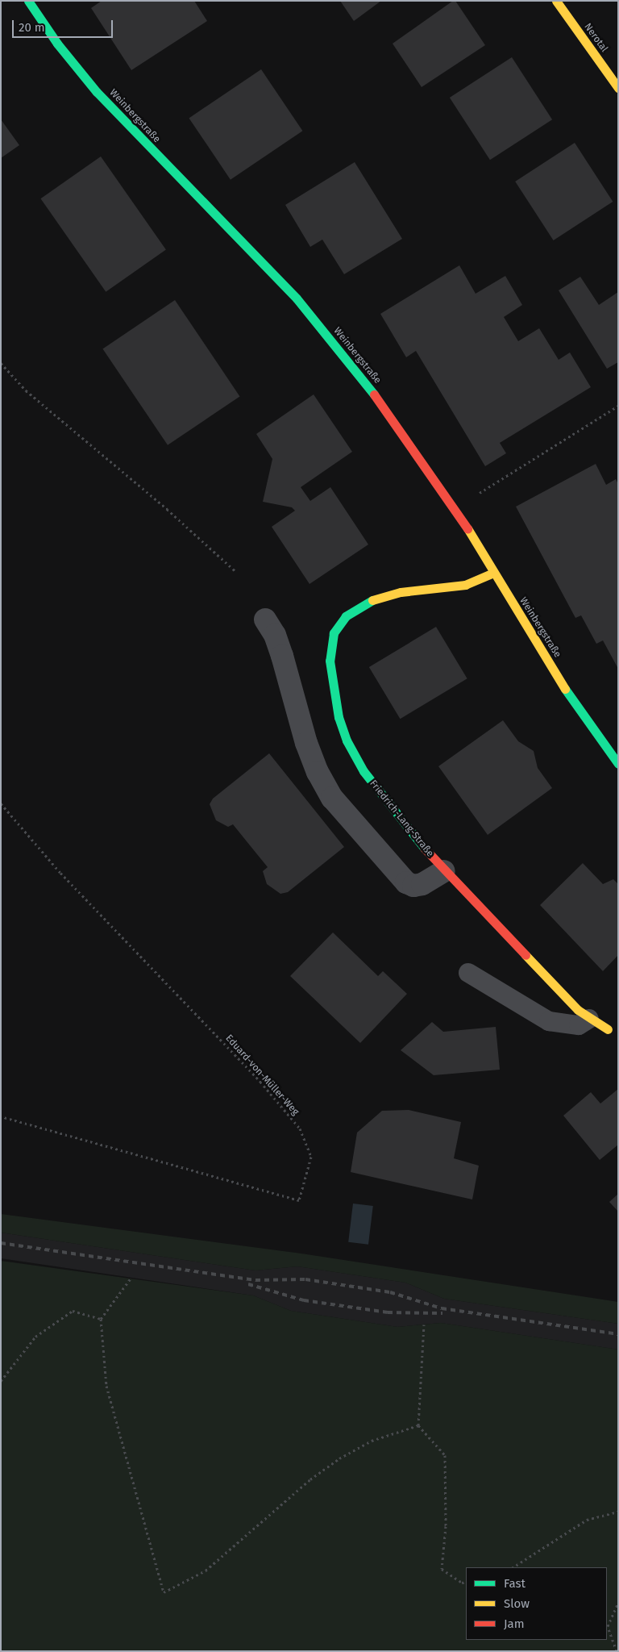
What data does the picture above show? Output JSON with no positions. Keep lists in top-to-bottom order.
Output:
{
  "streets": {
    "street": ["Nerotal", "Weinbergstraße", "Friedrich-Lang-Straße"],
    "path": ["Eduard-von-Müller-Weg"]
  },
  "crossings": [
    ["Weinbergstraße", "Friedrich-Lang-Straße"]
  ],
  "legend": ["Fast", "Slow", "Jam"],
  "scale_bar": "20 m"
}
